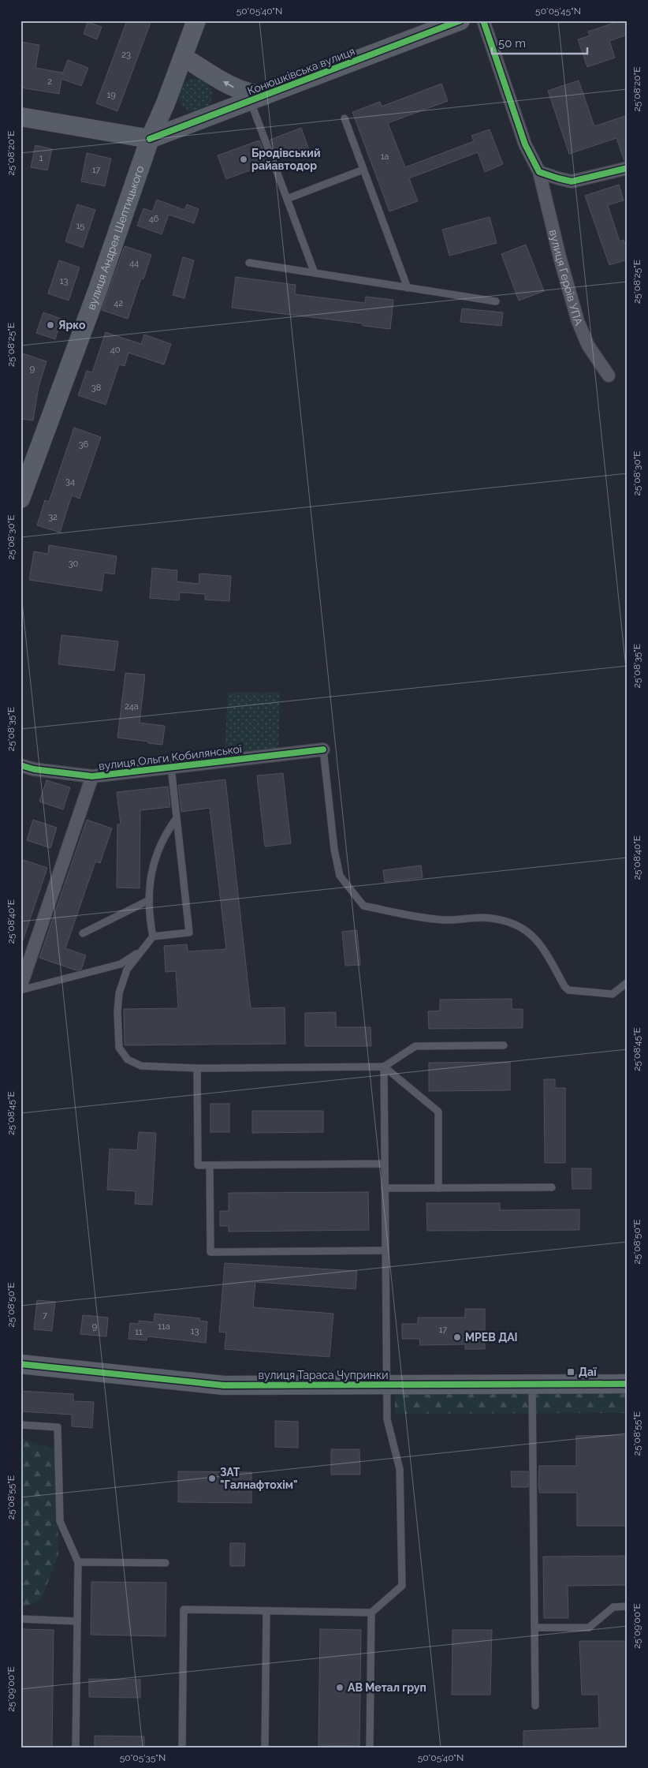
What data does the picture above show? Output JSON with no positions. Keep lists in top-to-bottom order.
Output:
{
  "streets": {
    "street": [
      "Конюшківська вулиця",
      "вулиця Андрея Шептицького",
      "вулиця Героїв УПА",
      "вулиця Ольги Кобилянської",
      "вулиця Тараса Чупринки"
    ]
  },
  "crossings": [
    ["Конюшківська вулиця", "вулиця Андрея Шептицького"]
  ],
  "places": {
    "other": [
      "Бродівський райавтодор",
      "Ярко",
      "МРЕВ ДАІ",
      "ЗАТ \"Галнафтохім\"",
      "АВ Метал груп"
    ],
    "transit": ["Даї"]
  },
  "house_numbers": [
    "23",
    "2",
    "19",
    "1а",
    "1",
    "17",
    "46",
    "15",
    "44",
    "13",
    "42",
    "40",
    "9",
    "38",
    "36",
    "34",
    "32",
    "30",
    "24а",
    "7",
    "9",
    "11а",
    "17",
    "13",
    "11"
  ],
  "scale_bar": "50 m",
  "coordinates": [
    "50°05'40\"N",
    "50°05'45\"N",
    "25°08'20\"E",
    "25°08'25\"E",
    "25°08'30\"E",
    "25°08'35\"E",
    "25°08'40\"E",
    "25°08'45\"E",
    "25°08'50\"E",
    "25°08'55\"E",
    "25°09'00\"E",
    "50°05'35\"N"
  ]
}
